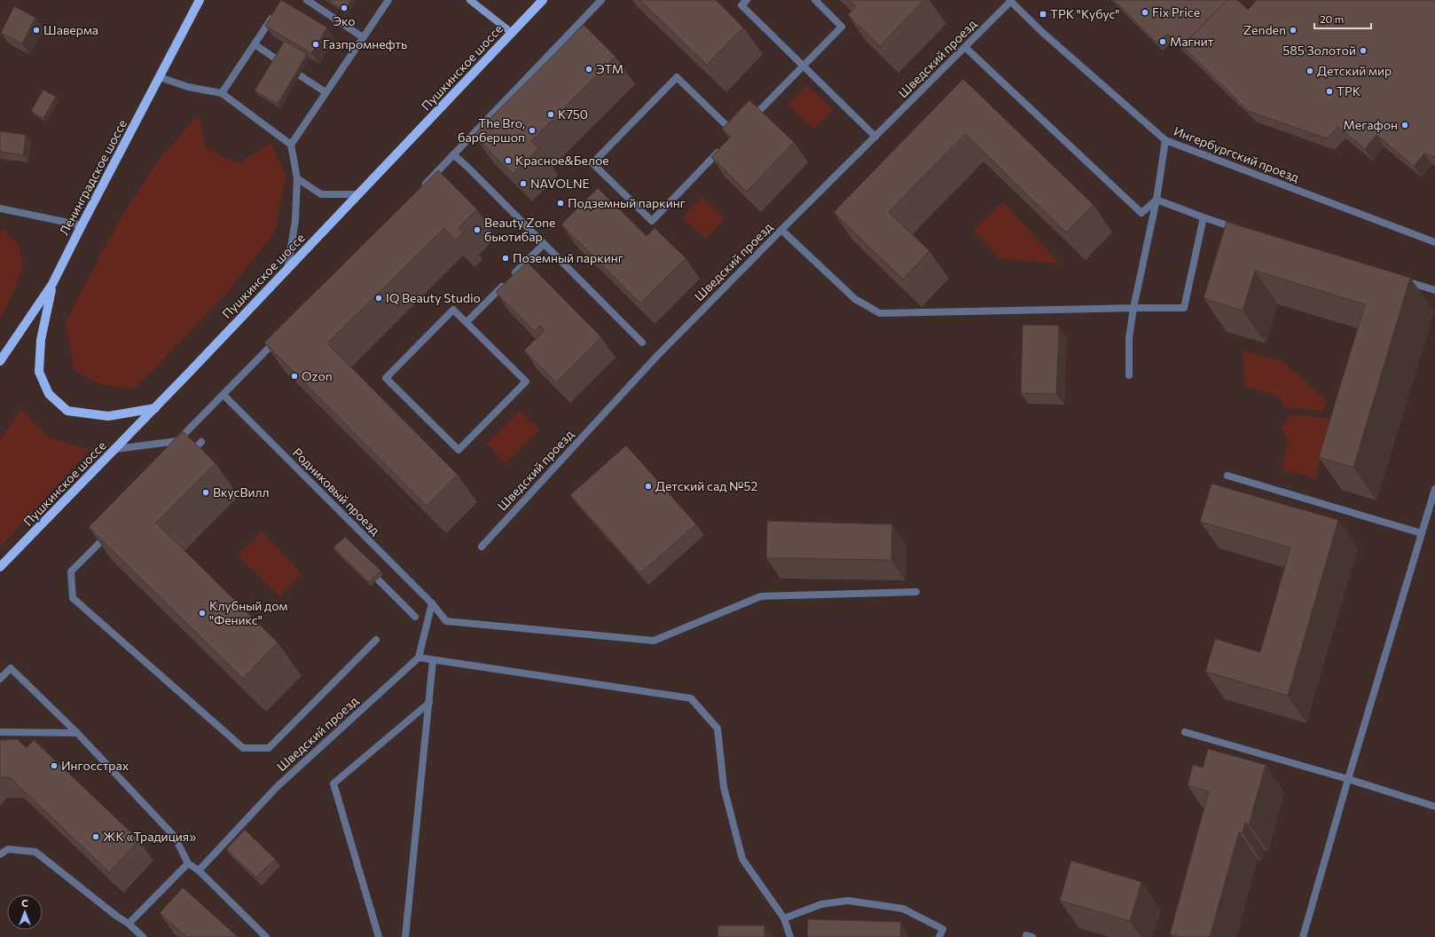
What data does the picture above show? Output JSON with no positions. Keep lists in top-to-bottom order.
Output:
{
  "streets": {
    "main road": ["Пушкинское шоссе", "Ленинградское шоссе"],
    "street": ["Шведский проезд", "Ингербургский проезд", "Родниковый проезд"]
  },
  "crossings": [
    ["Шведский проезд", "Ингербургский проезд"]
  ],
  "places": {
    "other": [
      "Эко",
      "Fix Price",
      "Шаверма",
      "Zenden",
      "Магнит",
      "Газпромнефть",
      "585 Золотой",
      "ЭТМ",
      "Детский мир",
      "ТРК",
      "К750",
      "Мегафон",
      "The Bro, барбершоп",
      "Красное&Белое",
      "NAVOLNE",
      "Подземный паркинг",
      "Beauty Zone бьютибар",
      "Поземный паркинг",
      "IQ Beauty Studio",
      "Ozon",
      "Детский сад №52",
      "ВкусВилл",
      "Клубный дом \"Феникс\"",
      "Ингосстрах",
      "ЖК «Традиция»"
    ],
    "transit": ["ТРК \"Кубус\""]
  },
  "scale_bar": "20 m",
  "north": "top"
}
